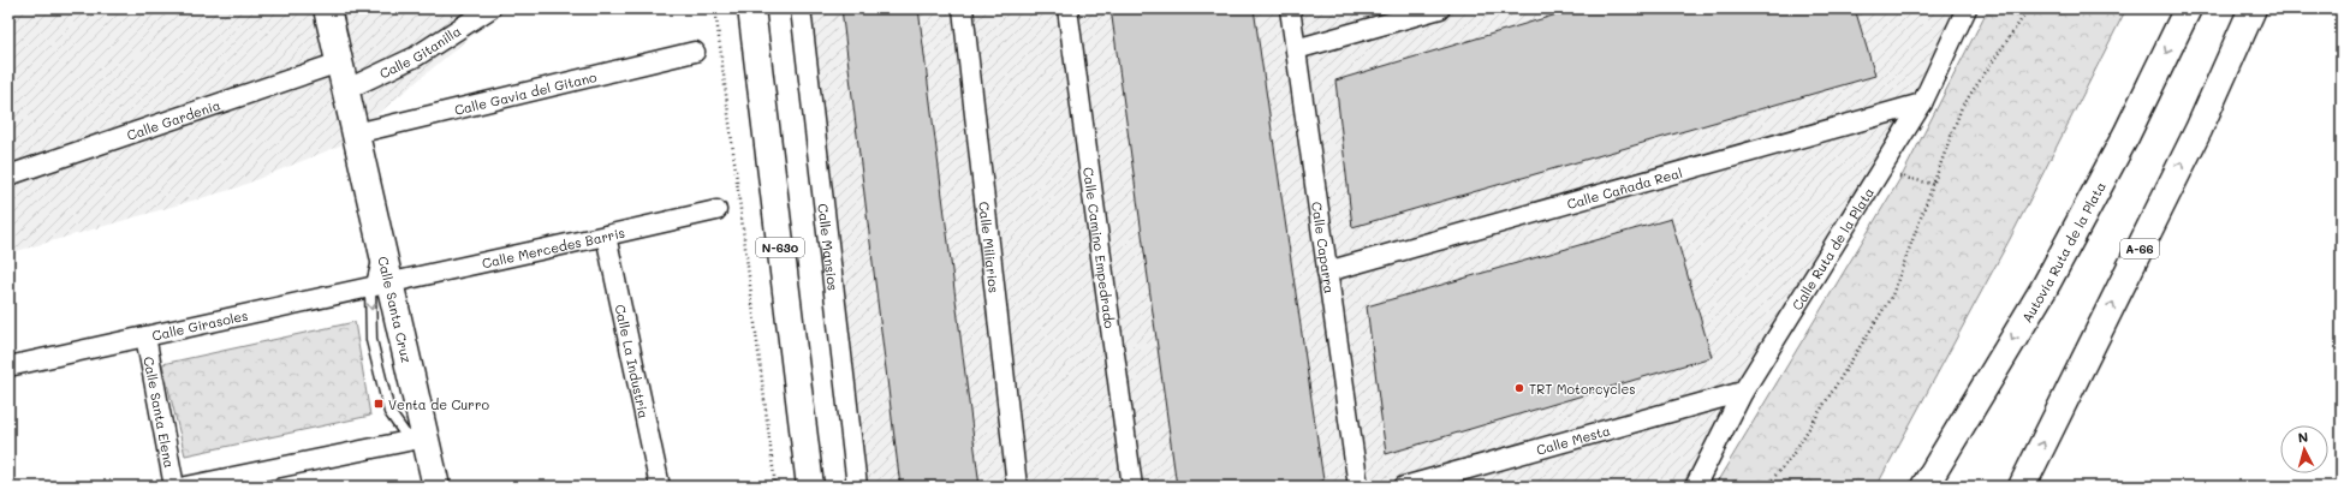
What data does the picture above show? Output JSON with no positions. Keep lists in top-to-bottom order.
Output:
{
  "streets": {
    "main road": [
      "N-630",
      "A-66",
      "Autovía Ruta de la Plata",
      "Calle Santa Cruz"
    ],
    "street": [
      "Calle Gitanilla",
      "Calle Gavia del Gitano",
      "Calle Gardenia",
      "Calle Cañada Real",
      "Calle Mercedes Barris",
      "Calle Mansios",
      "Calle Miliarios",
      "Calle Camino Empedrado",
      "Calle Caparra",
      "Calle Ruta de la Plata",
      "Calle Girasoles",
      "Calle La Industria",
      "Calle Santa Elena",
      "Calle Mesta"
    ]
  },
  "crossings": [
    ["Calle Gitanilla", "Calle Santa Cruz"],
    ["Calle Gavia del Gitano", "Calle Santa Cruz"],
    ["Calle Gardenia", "Calle Santa Cruz"],
    ["Calle Cañada Real", "Calle Caparra"],
    ["Calle Cañada Real", "Calle Ruta de la Plata"],
    ["Calle Mercedes Barris", "Calle Santa Cruz"],
    ["Calle Mercedes Barris", "Calle Girasoles"],
    ["Calle Mercedes Barris", "Calle La Industria"],
    ["Calle Ruta de la Plata", "Calle Mesta"],
    ["Calle Santa Cruz", "Calle Girasoles"],
    ["Calle Girasoles", "Calle Santa Elena"]
  ],
  "places": {
    "other": ["TRT Motorcycles"],
    "transit": ["Venta de Curro"]
  },
  "north": "top"
}
